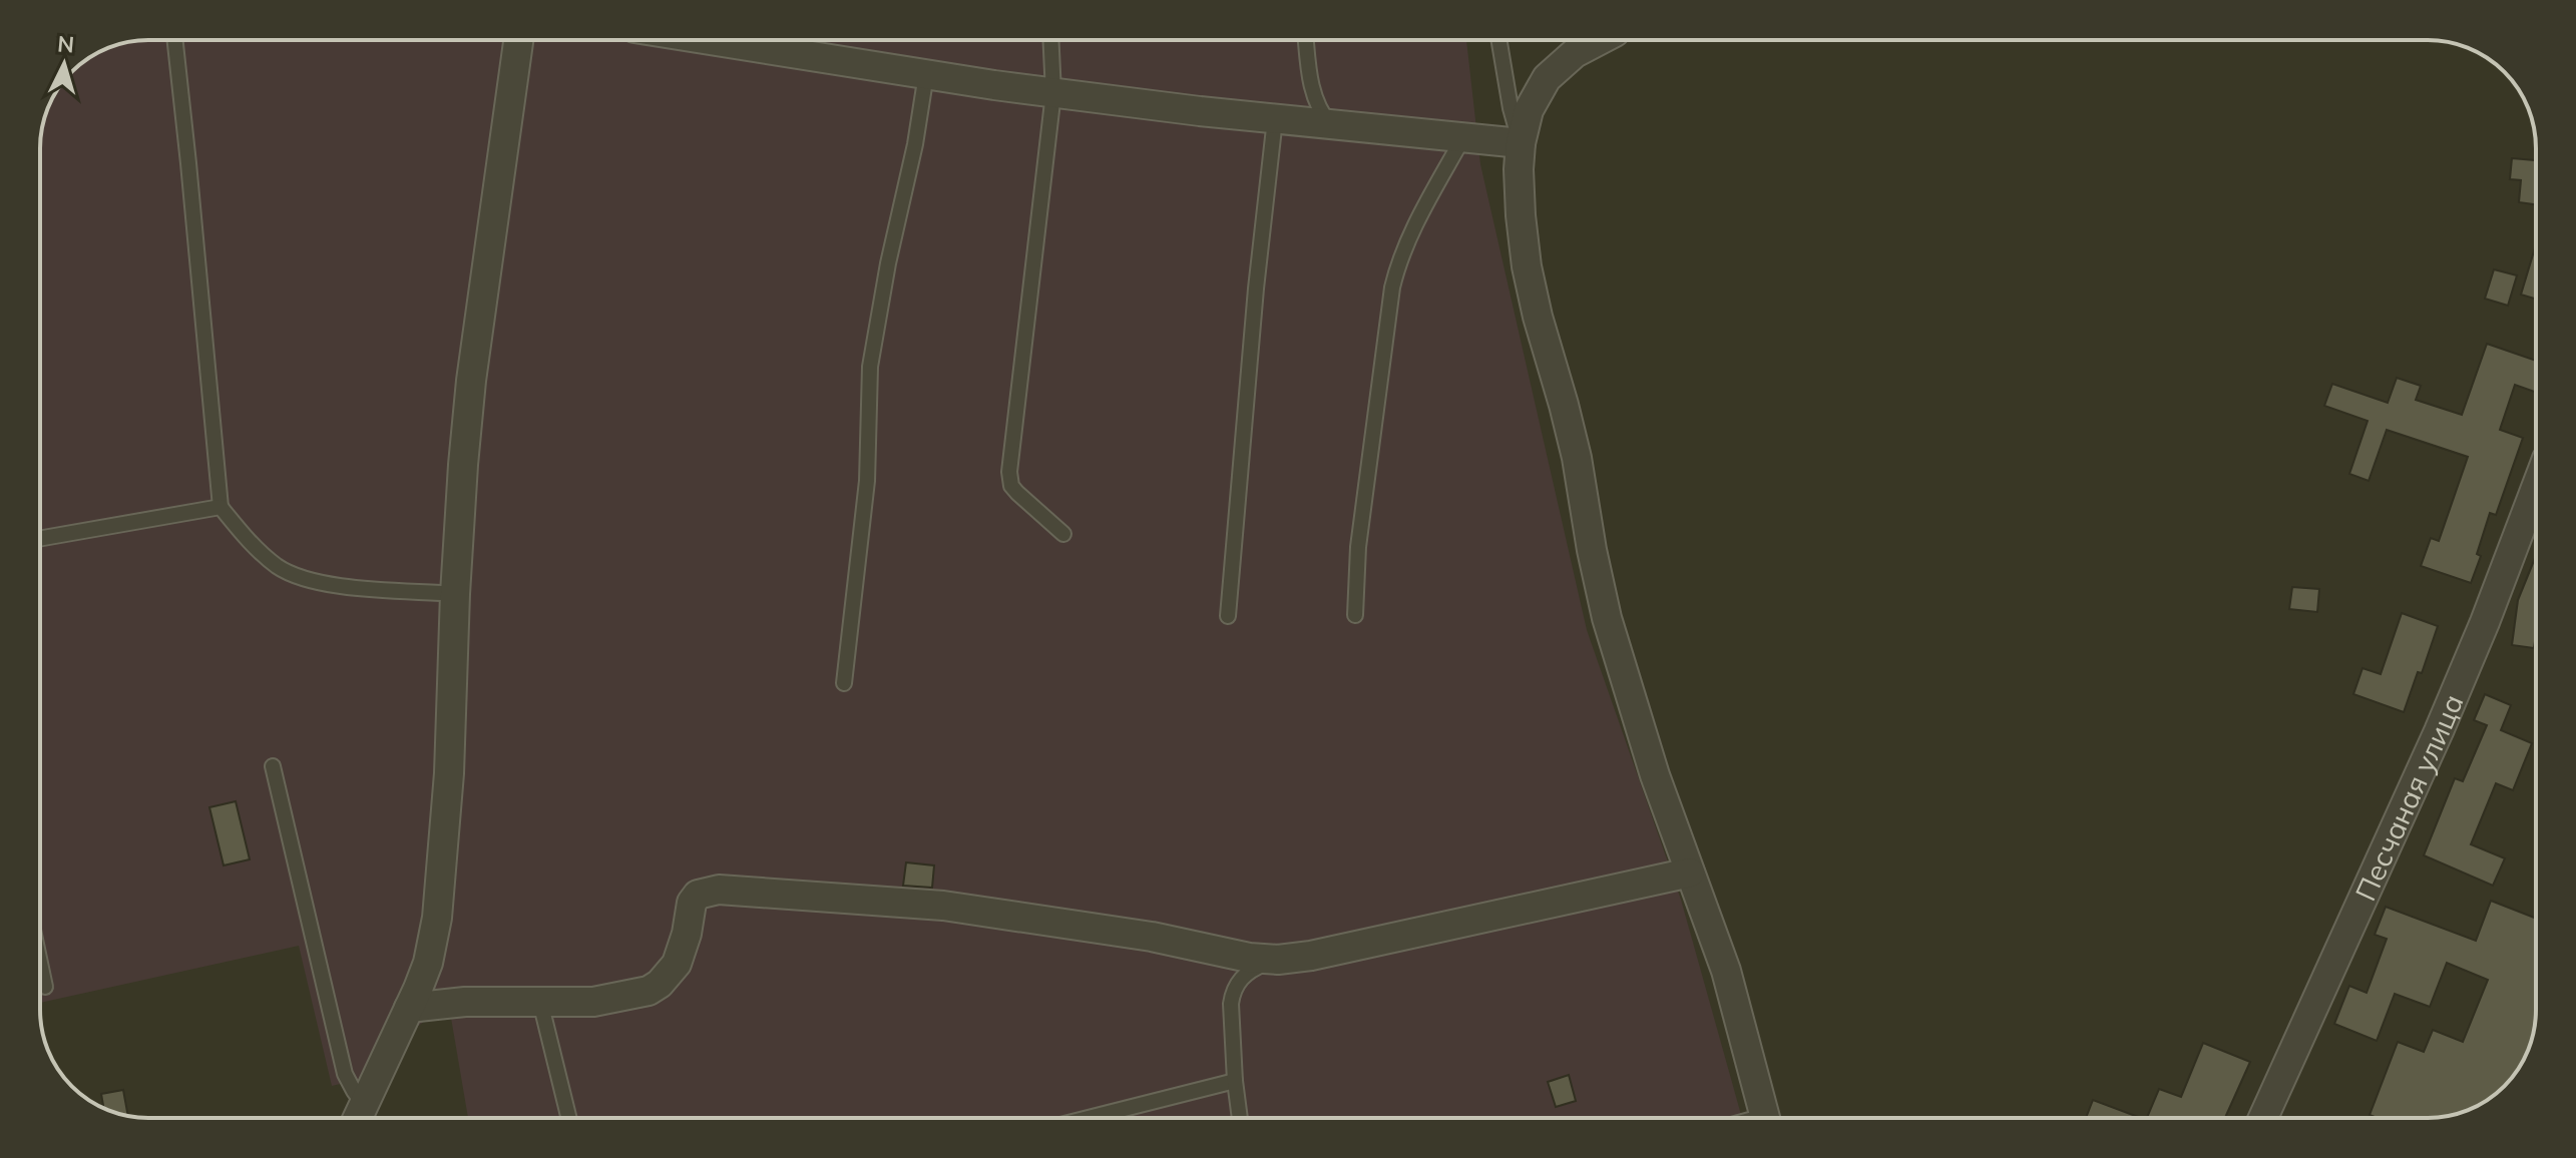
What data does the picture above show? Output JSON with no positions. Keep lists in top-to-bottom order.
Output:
{
  "streets": {
    "street": ["Песчаная улица"]
  },
  "north": "top"
}
